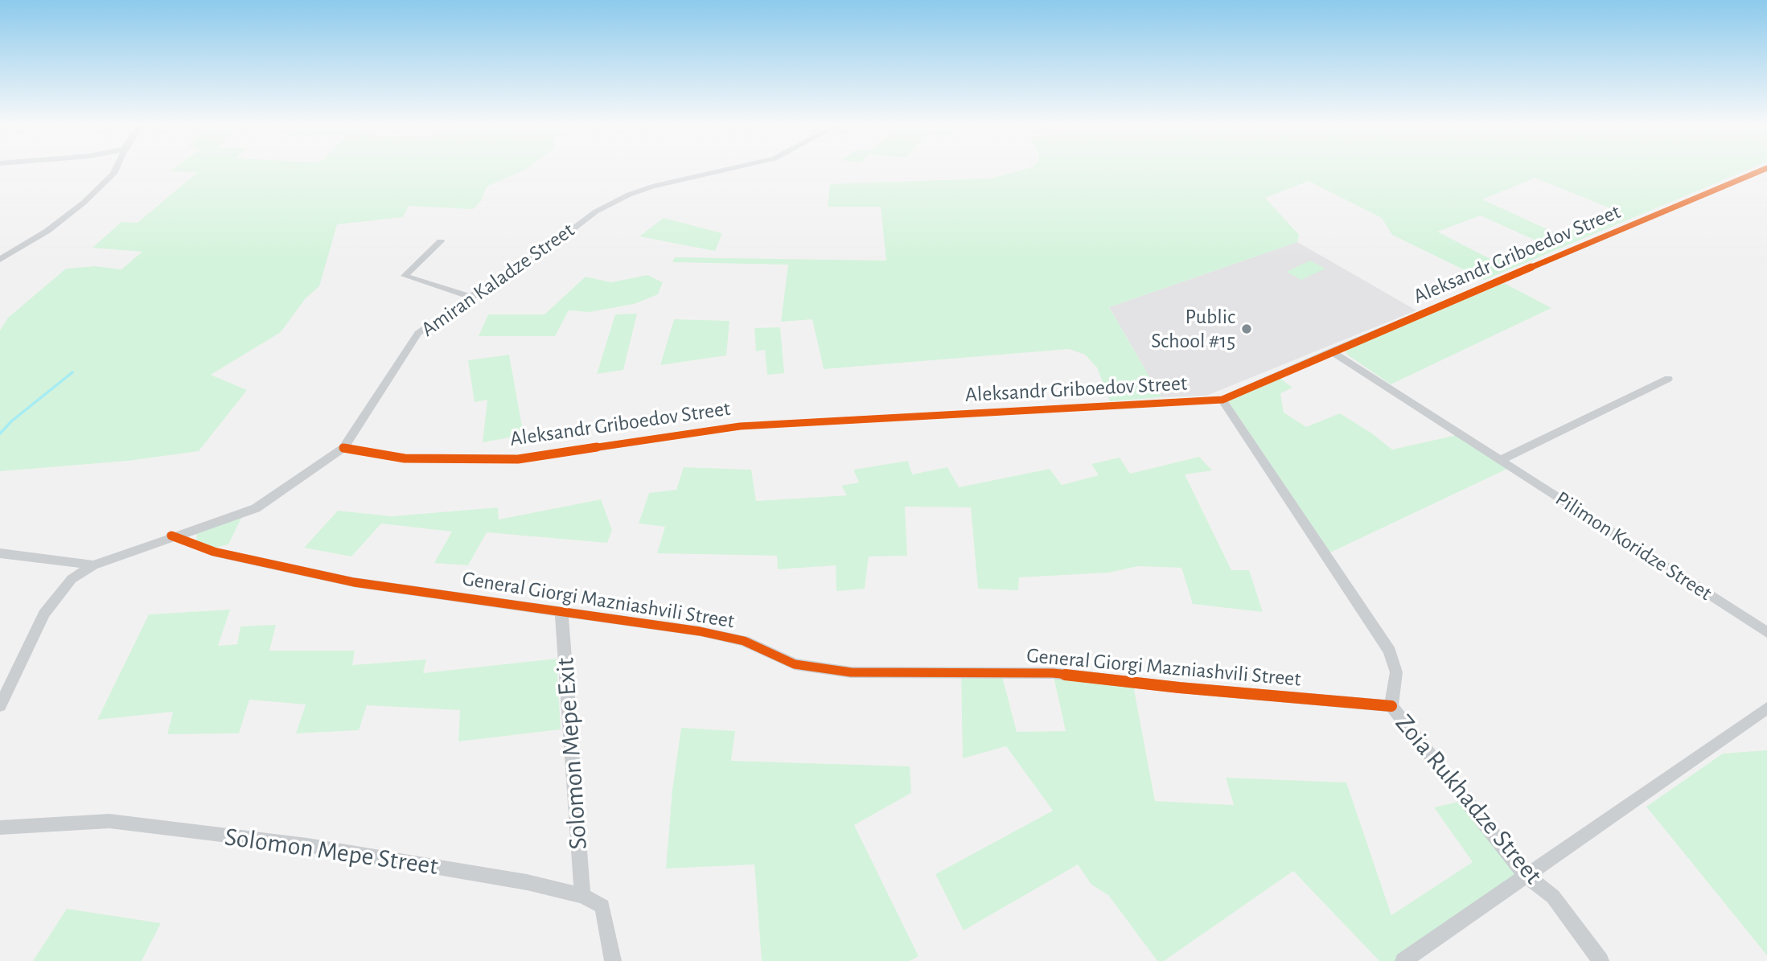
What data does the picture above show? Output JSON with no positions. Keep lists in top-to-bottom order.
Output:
{
  "streets": {
    "street": [
      "Aleksandr Griboedov Street",
      "Amiran Kaladze Street",
      "Pilimon Koridze Street",
      "General Giorgi Mazniashvili Street",
      "Solomon Mepe Exit",
      "Zoia Rukhadze Street",
      "Solomon Mepe Street"
    ]
  },
  "crossings": [
    ["Aleksandr Griboedov Street", "Amiran Kaladze Street"],
    ["Aleksandr Griboedov Street", "Pilimon Koridze Street"],
    ["Aleksandr Griboedov Street", "Zoia Rukhadze Street"],
    ["Amiran Kaladze Street", "General Giorgi Mazniashvili Street"],
    ["General Giorgi Mazniashvili Street", "Solomon Mepe Exit"],
    ["General Giorgi Mazniashvili Street", "Zoia Rukhadze Street"],
    ["Solomon Mepe Exit", "Solomon Mepe Street"]
  ],
  "places": ["Public School #15"]
}
